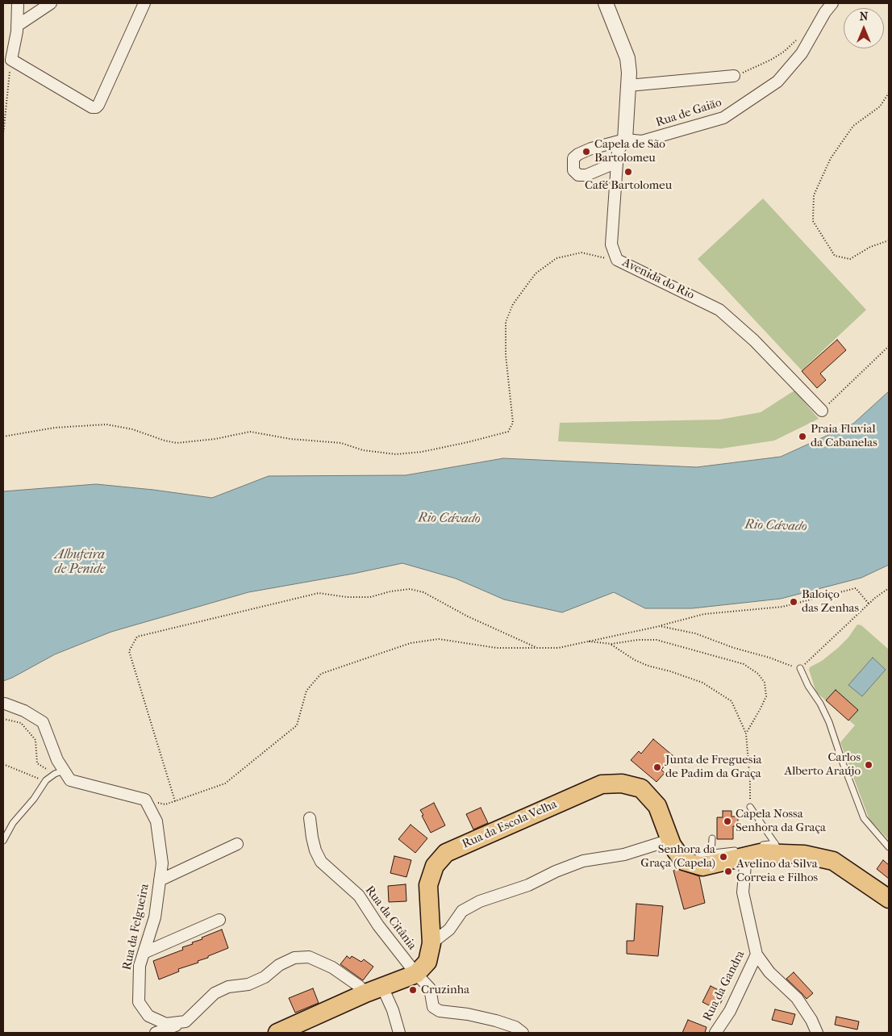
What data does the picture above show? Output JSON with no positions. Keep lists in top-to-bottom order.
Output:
{
  "streets": {
    "main road": ["Rua da Escola Velha"],
    "street": [
      "Rua de Gaião",
      "Avenida do Rio",
      "Rua da Citânia",
      "Rua da Felgueira",
      "Rua da Gandra"
    ]
  },
  "crossings": [
    ["Rua de Gaião", "Avenida do Rio"],
    ["Rua da Escola Velha", "Rua da Citânia"],
    ["Rua da Escola Velha", "Rua da Gandra"]
  ],
  "water": ["Rio Cávado", "Albufeira de Penide"],
  "places": [
    "Capela de São Bartolomeu",
    "Café Bartolomeu",
    "Praia Fluvial da Cabanelas",
    "Baloiço das Zenhas",
    "Carlos Alberto Araújo",
    "Junta de Freguesia de Padim da Graça",
    "Capela Nossa Senhora da Graça",
    "Senhora da Graça (Capela)",
    "Avelino da Silva Correia e Filhos",
    "Cruzinha"
  ],
  "north": "top"
}
